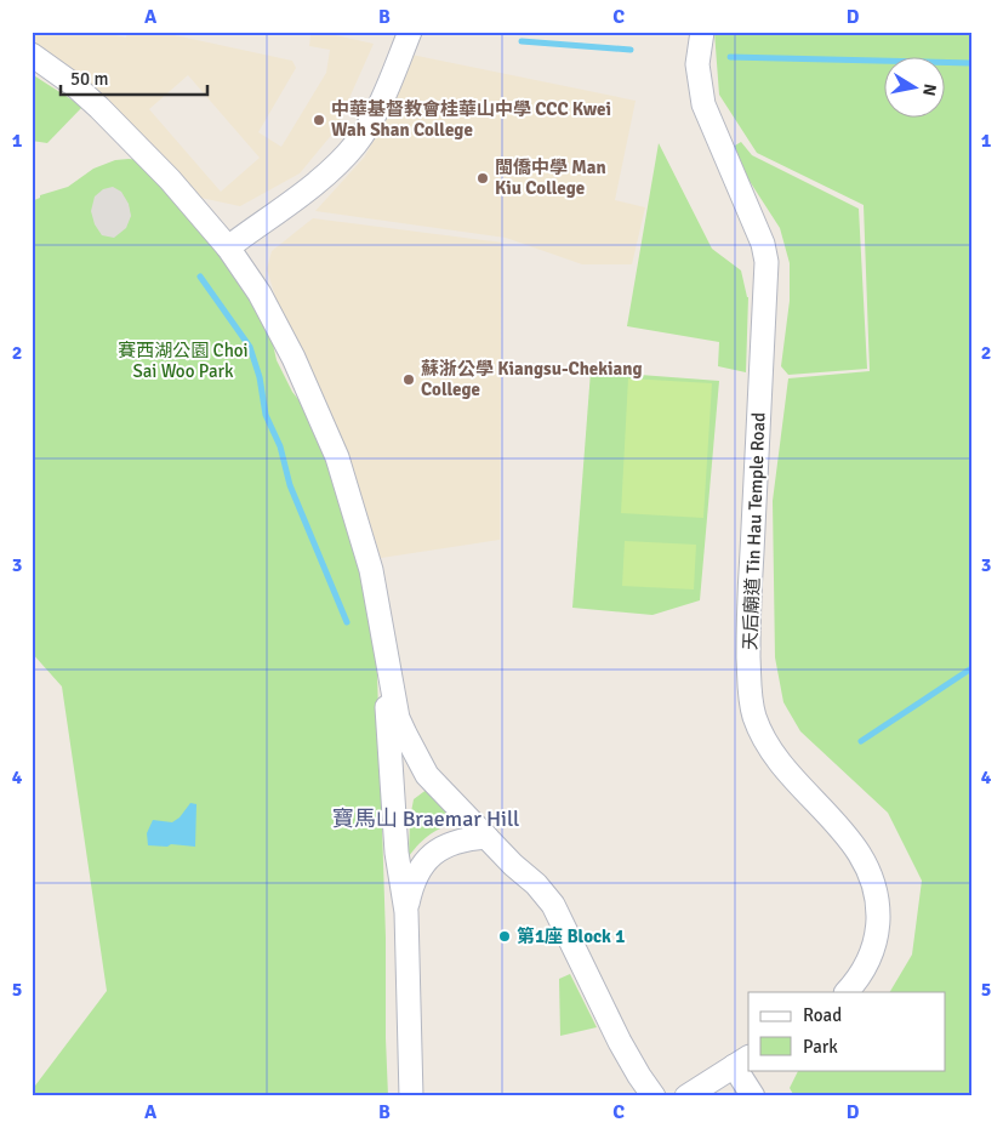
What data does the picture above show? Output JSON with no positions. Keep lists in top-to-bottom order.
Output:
{
  "streets": {
    "street": ["天后廟道 Tin Hau Temple Road"]
  },
  "districts": ["寶馬山 Braemar Hill"],
  "parks": ["賽西湖公園 Choi Sai Woo Park"],
  "places": [
    "中華基督教會桂華山中學 CCC Kwei Wah Shan College",
    "閩僑中學 Man Kiu College",
    "蘇浙公學 Kiangsu-Chekiang College",
    "第1座 Block 1"
  ],
  "legend": ["Road", "Park"],
  "scale_bar": "50 m",
  "north": "right",
  "grid": {
    "columns": [
      "A",
      "B",
      "C",
      "D"
    ],
    "rows": [
      "1",
      "2",
      "3",
      "4",
      "5"
    ]
  }
}
